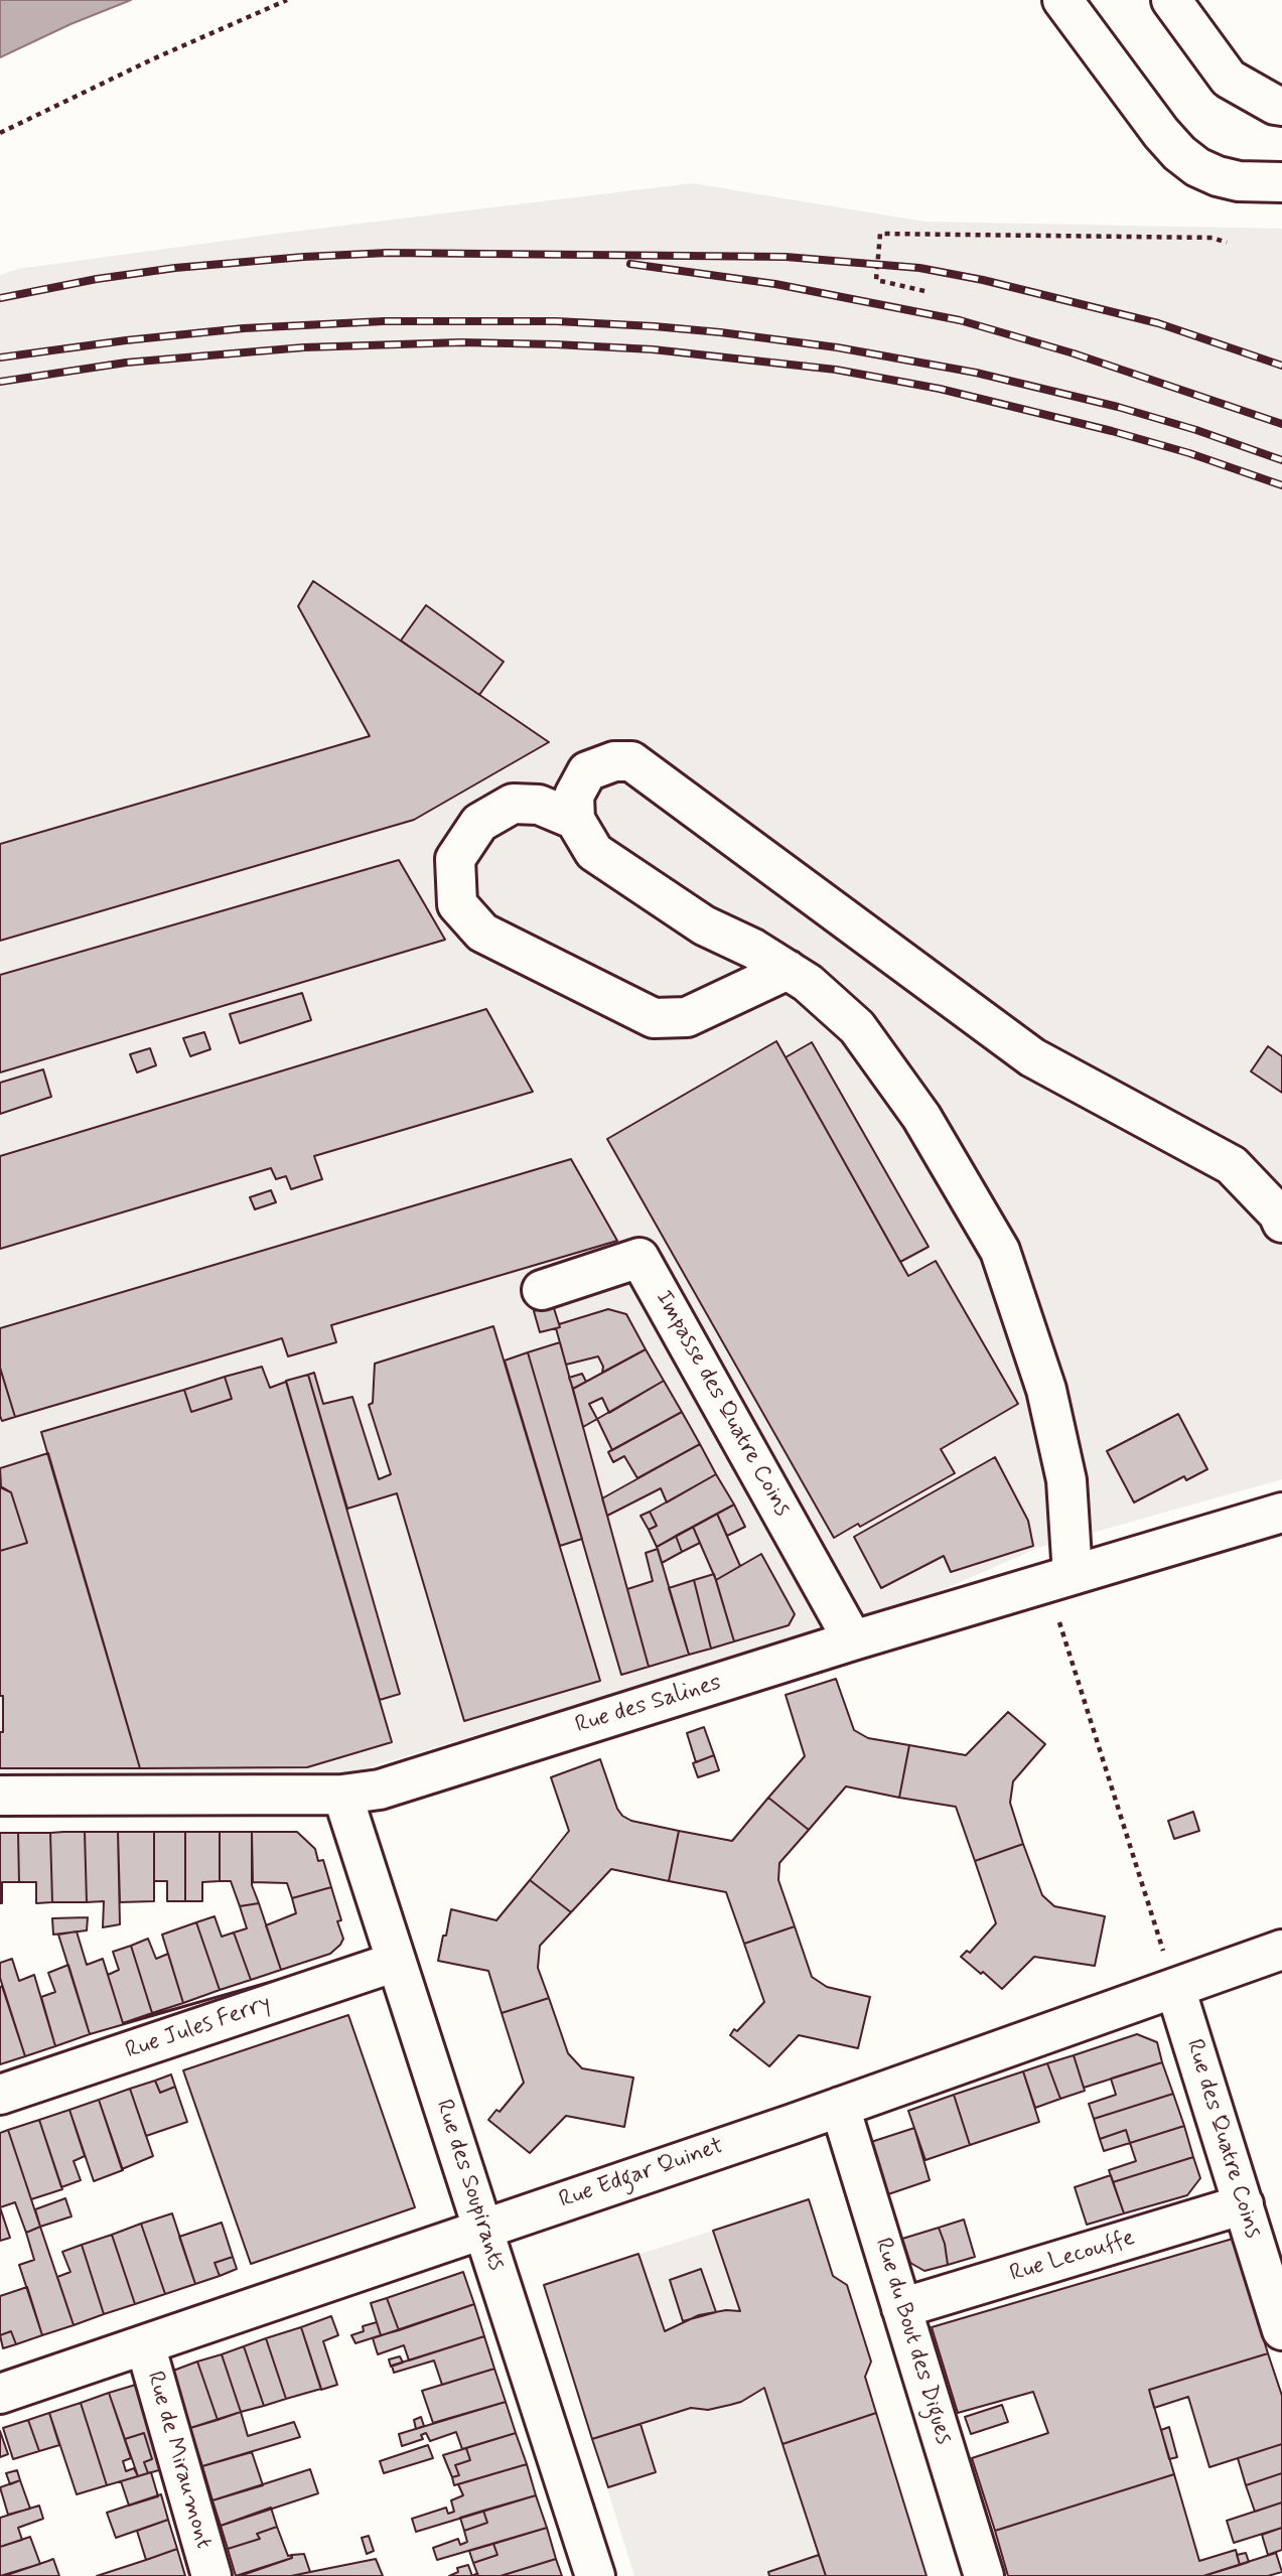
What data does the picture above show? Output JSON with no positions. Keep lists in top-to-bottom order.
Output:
{
  "streets": {
    "street": [
      "Impasse des Quatre Coins",
      "Rue des Salines",
      "Rue Jules Ferry",
      "Rue des Quatre Coins",
      "Rue Edgar Quinet",
      "Rue des Soupirants",
      "Rue Lecouffe",
      "Rue du Bout des Digues",
      "Rue de Miraumont"
    ]
  },
  "crossings": [
    ["Impasse des Quatre Coins", "Rue des Salines"],
    ["Rue des Salines", "Rue des Soupirants"],
    ["Rue Jules Ferry", "Rue des Soupirants"],
    ["Rue des Quatre Coins", "Rue Edgar Quinet"],
    ["Rue des Quatre Coins", "Rue Lecouffe"],
    ["Rue Edgar Quinet", "Rue des Soupirants"],
    ["Rue Edgar Quinet", "Rue du Bout des Digues"],
    ["Rue Edgar Quinet", "Rue de Miraumont"],
    ["Rue Lecouffe", "Rue du Bout des Digues"]
  ]
}
